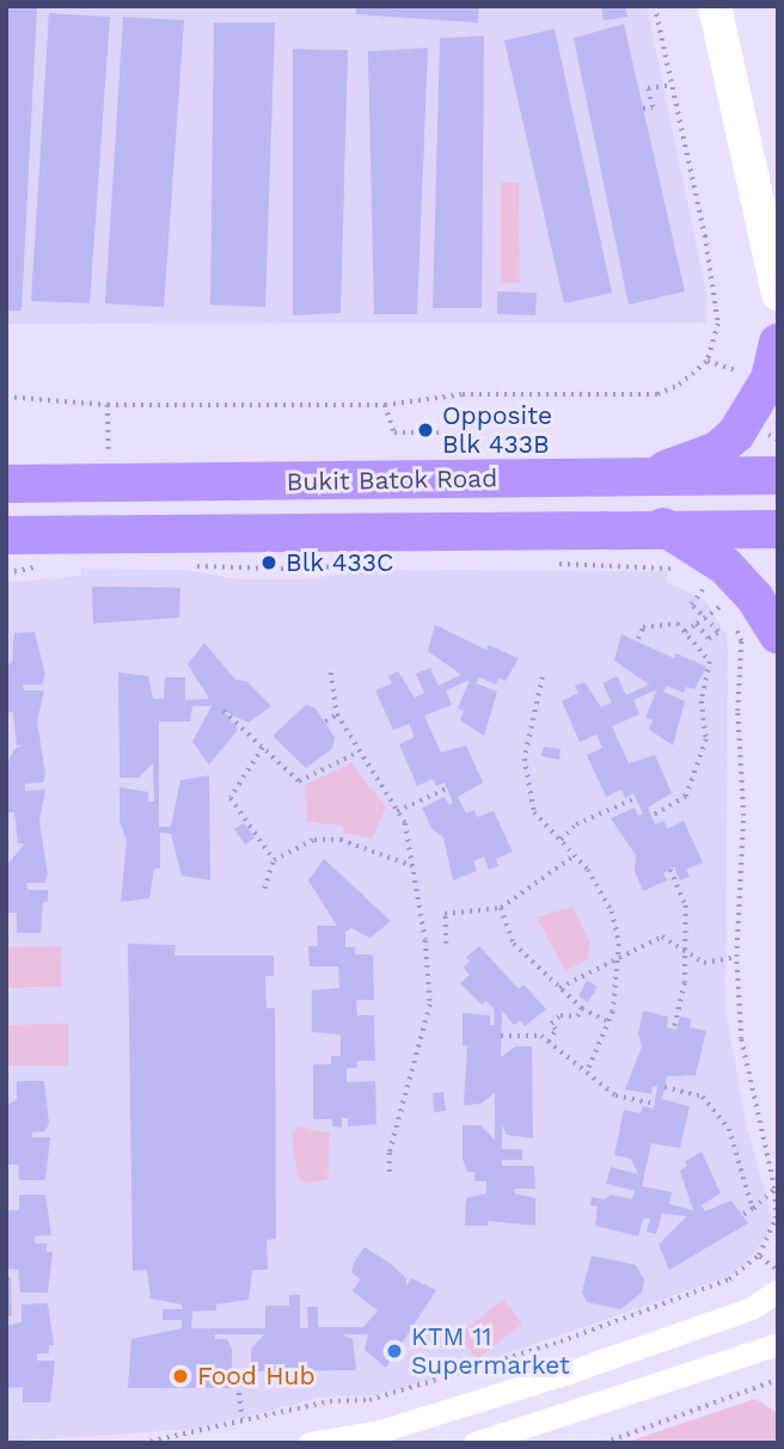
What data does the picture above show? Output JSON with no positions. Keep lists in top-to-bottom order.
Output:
{
  "streets": {
    "main road": ["Bukit Batok Road"]
  },
  "places": [
    "Opposite Blk 433B",
    "Blk 433C",
    "KTM 11 Supermarket",
    "Food Hub"
  ]
}
